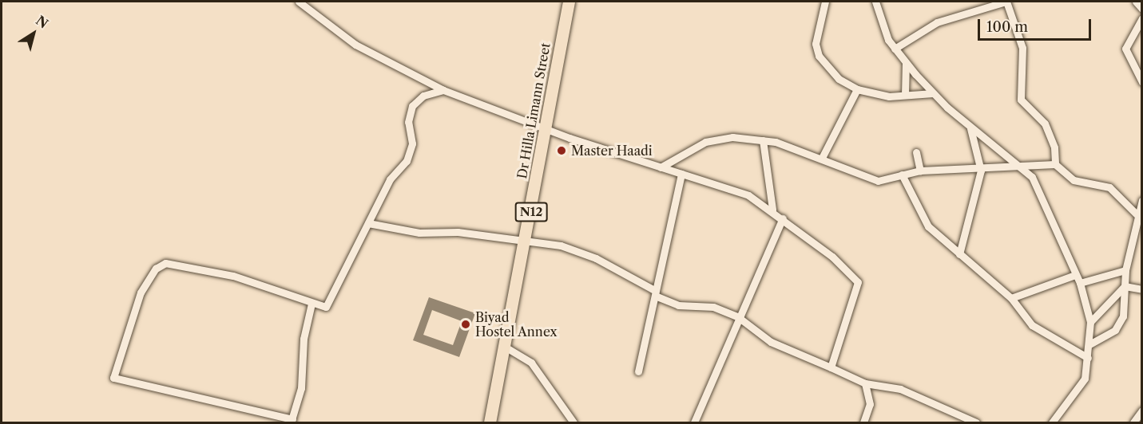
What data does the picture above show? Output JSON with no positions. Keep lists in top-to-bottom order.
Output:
{
  "streets": {
    "highway": ["Dr Hilla Limann Street", "N12"]
  },
  "places": ["Master Haadi", "Biyad Hostel Annex"],
  "scale_bar": "100 m",
  "north": "top right"
}
